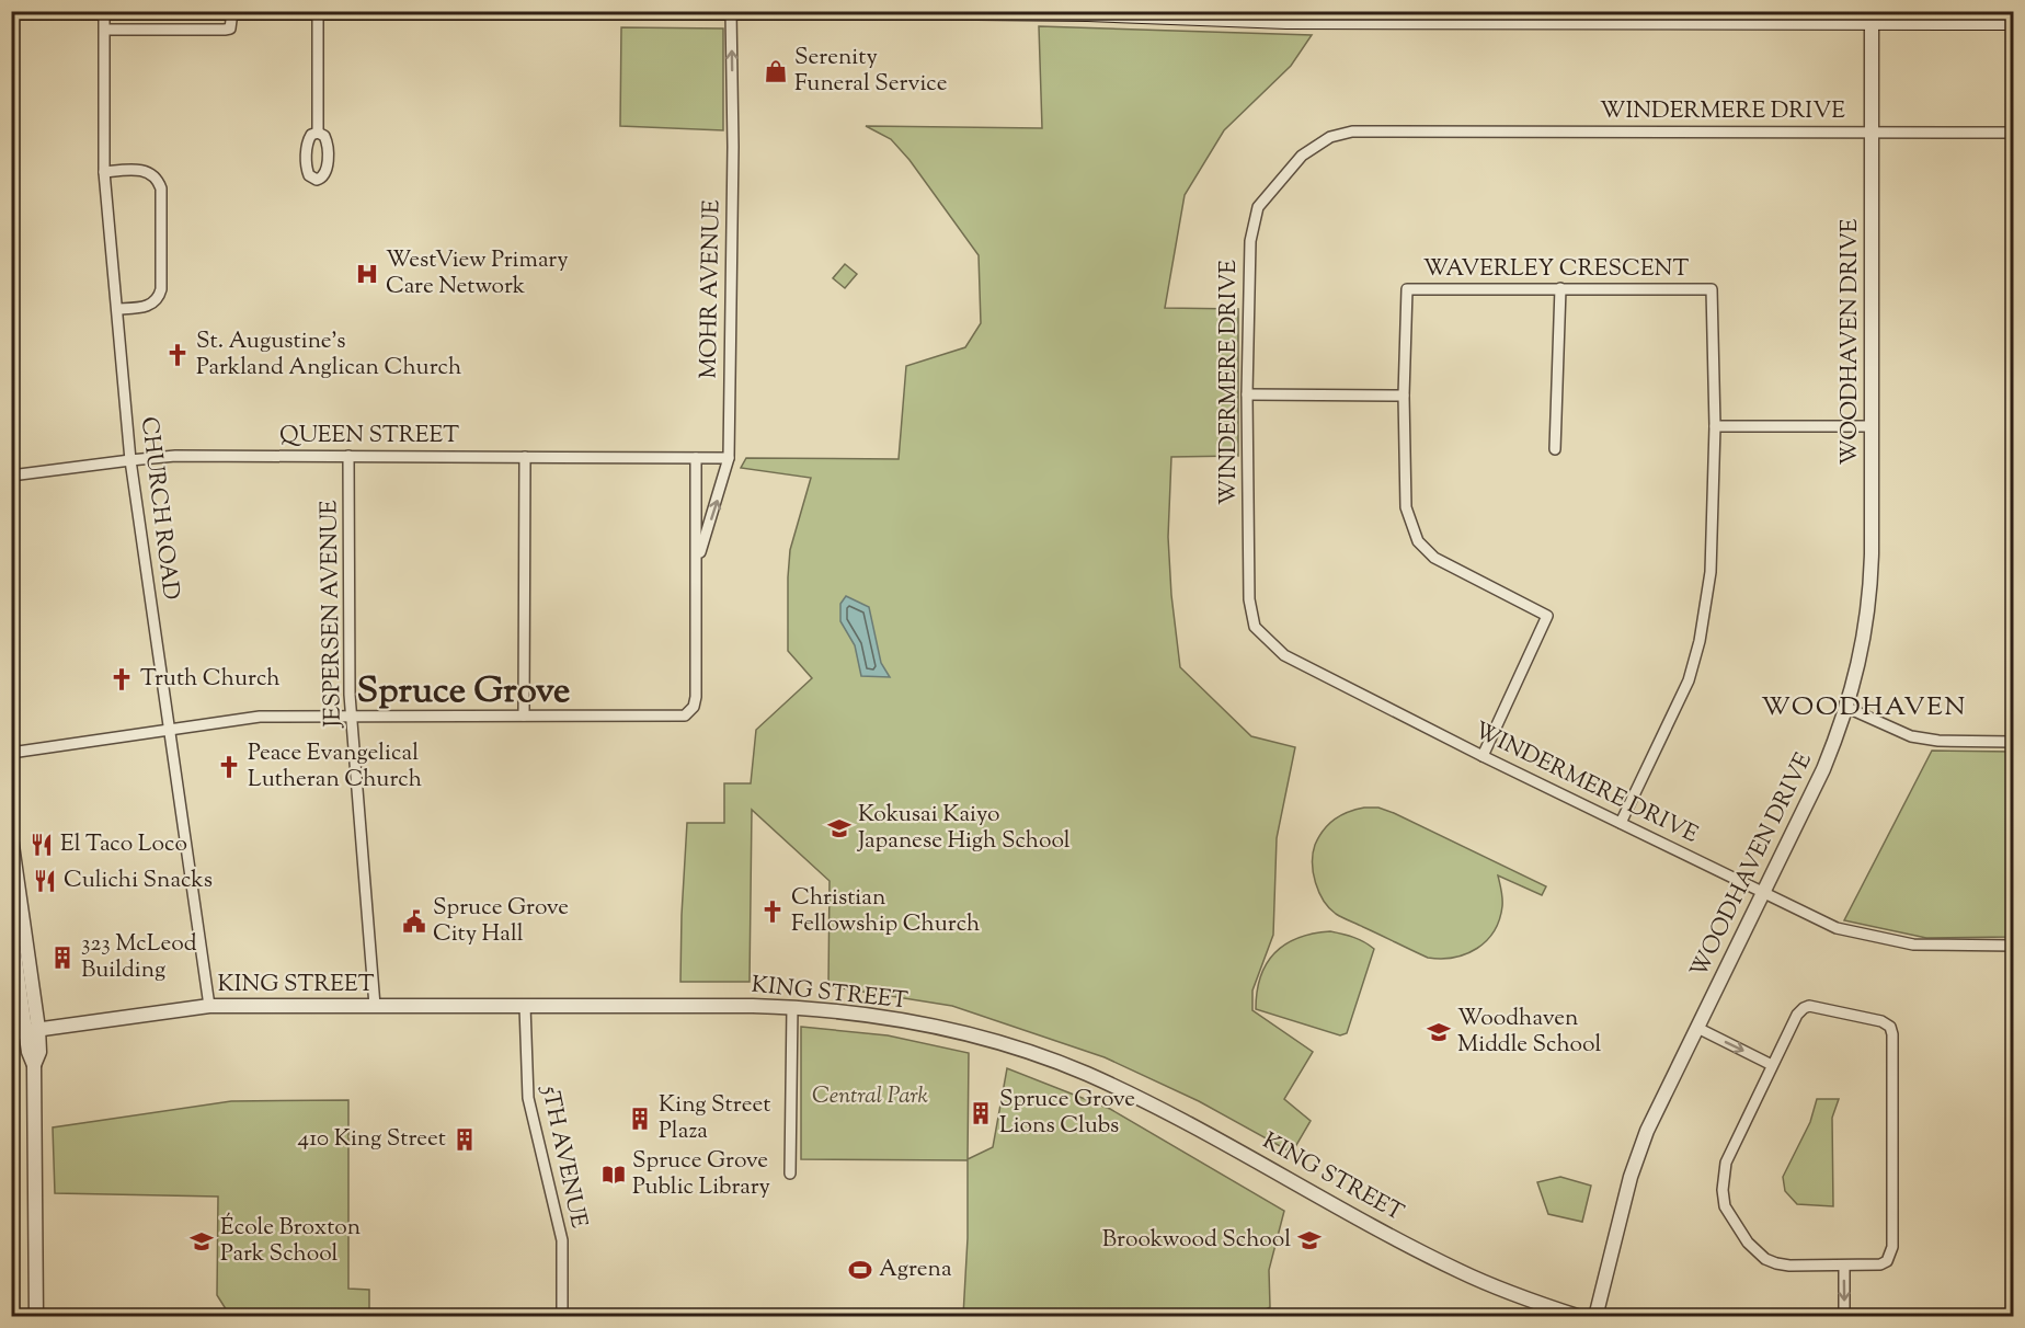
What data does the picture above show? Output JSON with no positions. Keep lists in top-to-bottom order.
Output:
{
  "streets": {
    "street": [
      "WINDERMERE DRIVE",
      "WAVERLEY CRESCENT",
      "MOHR AVENUE",
      "WOODHAVEN DRIVE",
      "QUEEN STREET",
      "CHURCH ROAD",
      "JESPERSEN AVENUE",
      "KING STREET",
      "5TH AVENUE"
    ]
  },
  "crossings": [
    ["WINDERMERE DRIVE", "WAVERLEY CRESCENT"],
    ["WINDERMERE DRIVE", "WOODHAVEN DRIVE"],
    ["MOHR AVENUE", "QUEEN STREET"],
    ["QUEEN STREET", "CHURCH ROAD"],
    ["QUEEN STREET", "JESPERSEN AVENUE"],
    ["CHURCH ROAD", "KING STREET"],
    ["JESPERSEN AVENUE", "KING STREET"],
    ["KING STREET", "5TH AVENUE"]
  ],
  "one_way": ["MOHR AVENUE"],
  "districts": ["Spruce Grove", "WOODHAVEN"],
  "parks": ["Central Park"],
  "places": {
    "shop": ["Serenity Funeral Service"],
    "hospital": ["WestView Primary Care Network"],
    "church": [
      "St. Augustine’s Parkland Anglican Church",
      "Truth Church",
      "Peace Evangelical Lutheran Church",
      "Christian Fellowship Church"
    ],
    "school or university": [
      "Kokusai Kaiyo Japanese High School",
      "Woodhaven Middle School",
      "Brookwood School",
      "École Broxton Park School"
    ],
    "restaurant": ["El Taco Loco", "Culichi Snacks"],
    "public building": ["Spruce Grove City Hall"],
    "building": [
      "323 McLeod Building",
      "Spruce Grove Lions Clubs",
      "King Street Plaza",
      "410 King Street"
    ],
    "library": ["Spruce Grove Public Library"],
    "sports": ["Agrena"]
  }
}
